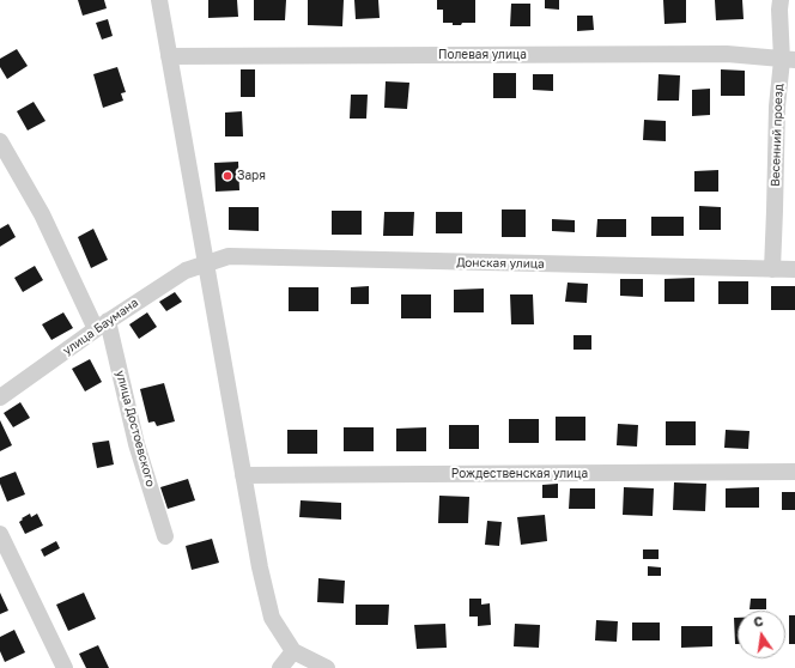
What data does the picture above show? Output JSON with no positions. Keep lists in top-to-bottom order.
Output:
{
  "streets": {
    "street": [
      "Полевая улица",
      "Весенний проезд",
      "Донская улица",
      "улица Баумана",
      "улица Достоевского",
      "Рождественская улица"
    ]
  },
  "crossings": [
    ["Полевая улица", "Весенний проезд"],
    ["Весенний проезд", "Донская улица"],
    ["Донская улица", "улица Баумана"],
    ["улица Баумана", "улица Достоевского"]
  ],
  "places": ["Заря"],
  "north": "top"
}
